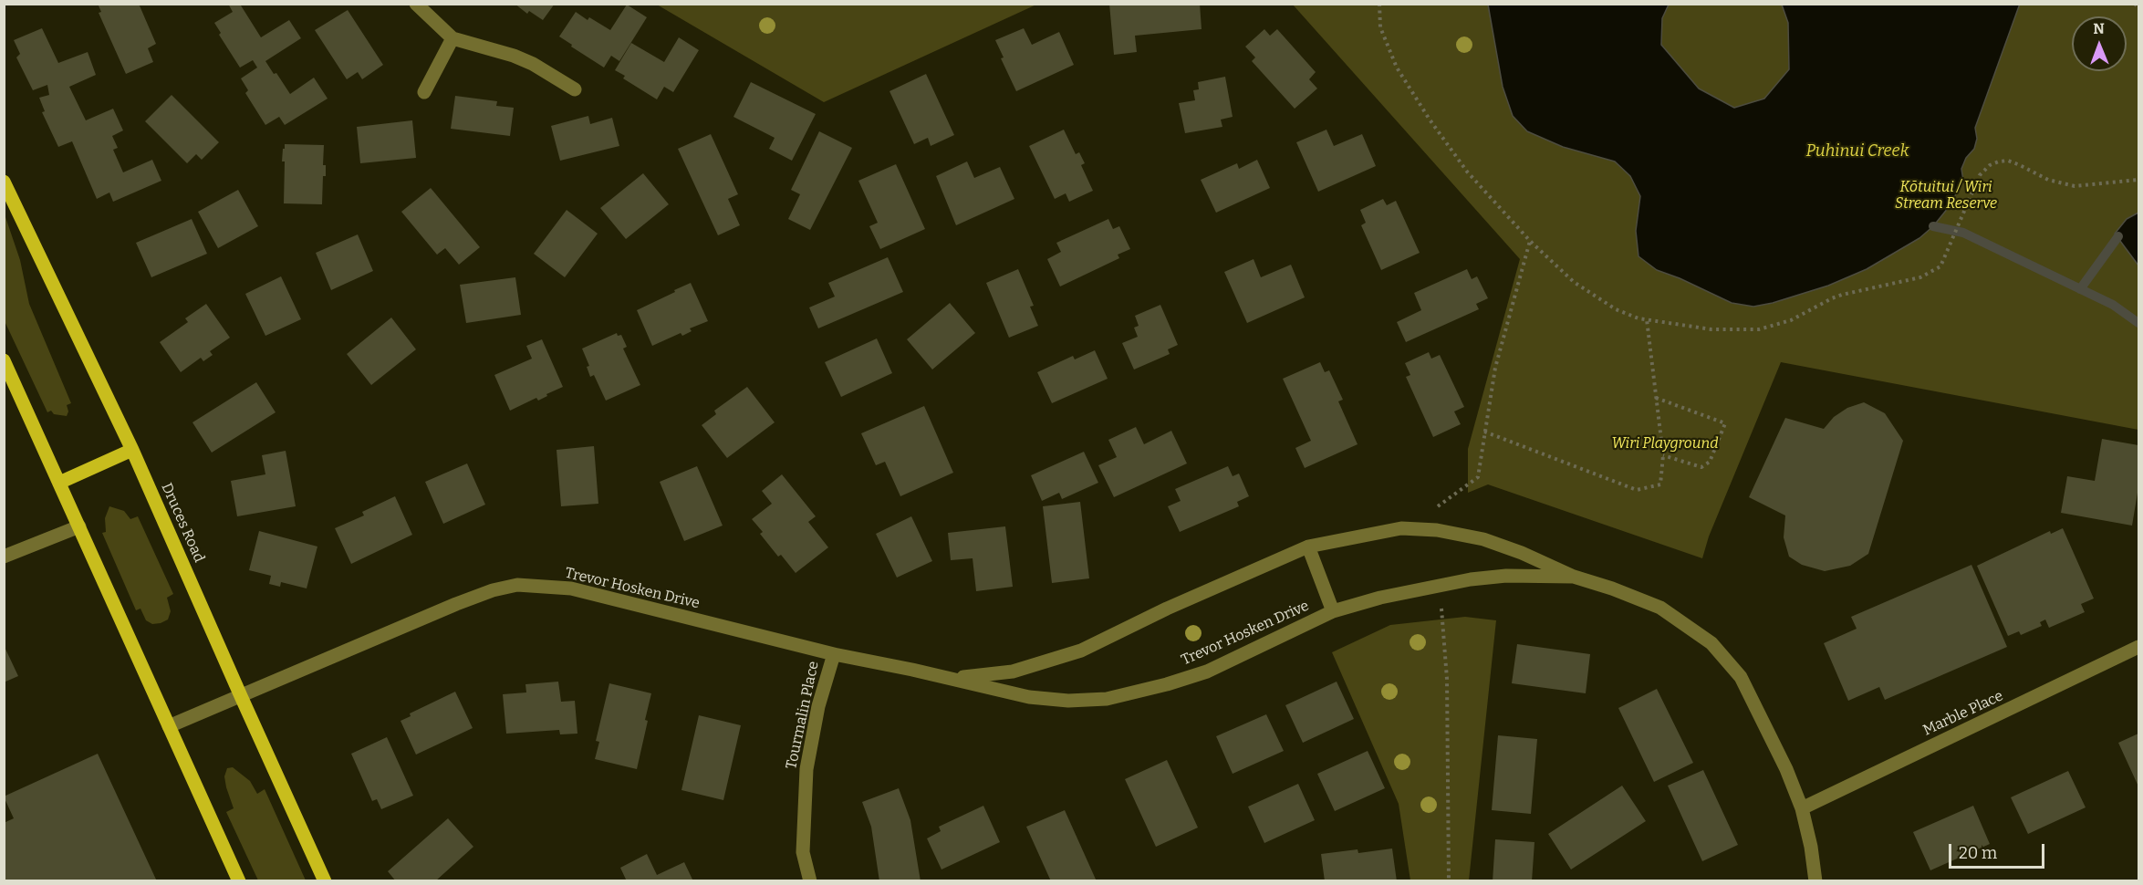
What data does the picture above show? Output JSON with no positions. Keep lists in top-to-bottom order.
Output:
{
  "streets": {
    "main road": ["Druces Road"],
    "street": ["Trevor Hosken Drive", "Marble Place", "Tourmalin Place"]
  },
  "crossings": [
    ["Druces Road", "Trevor Hosken Drive"],
    ["Trevor Hosken Drive", "Marble Place"],
    ["Trevor Hosken Drive", "Tourmalin Place"]
  ],
  "water": ["Puhinui Creek"],
  "parks": ["Kōtuitui / Wiri Stream Reserve", "Wiri Playground"],
  "scale_bar": "20 m",
  "north": "top"
}
